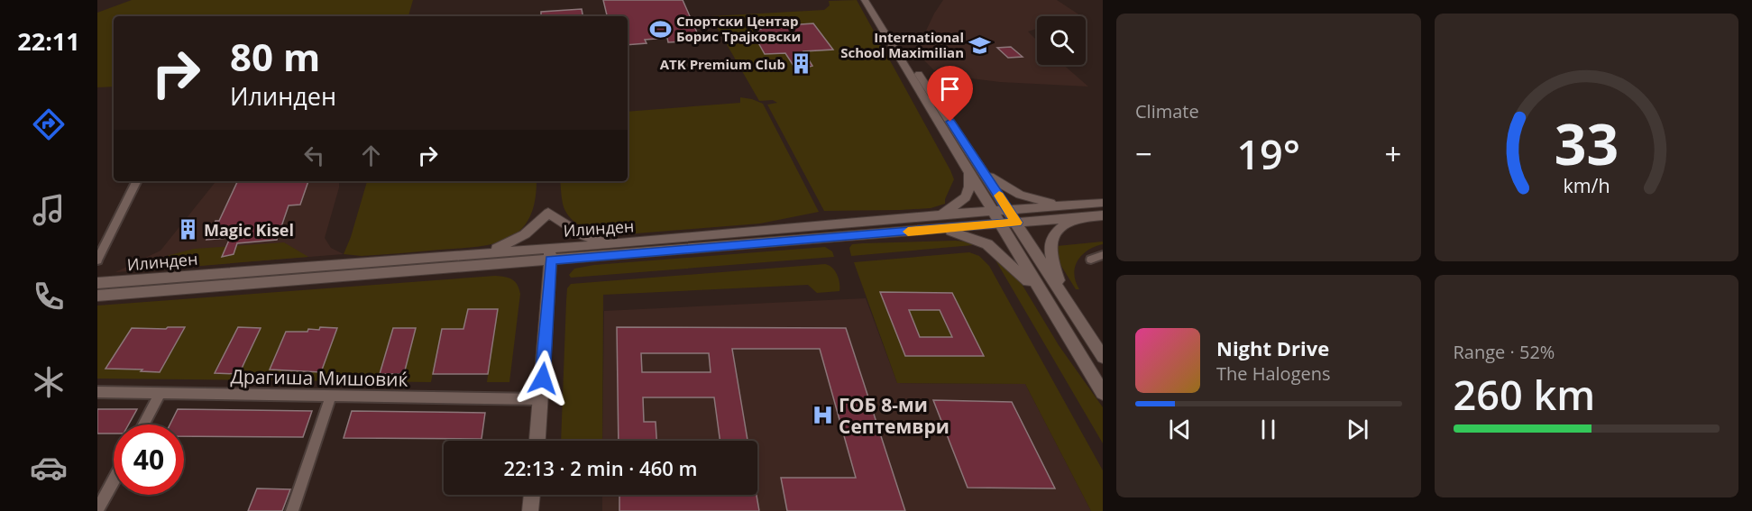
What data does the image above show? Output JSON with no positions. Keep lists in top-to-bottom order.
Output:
{
  "streets": {
    "street": ["Илинден", "Драгиша Мишовиќ"]
  },
  "places": {
    "sports": ["Спортски Центар Борис Трајковски"],
    "school or university": ["International School Maximilian"],
    "building": ["ATK Premium Club", "Magic Kisel"],
    "hospital": ["ГОБ 8-ми Септември"]
  },
  "page": {
    "tabs": "22:11",
    "tile": [
      "Climate",
      ["Range · 52%", "260 km"]
    ],
    "turn": ["80 m", "Илинден"],
    "heat": ["−", "19°", "+"],
    "song": ["Night Drive", "The Halogens"],
    "limit": "40",
    "trip": "22:13 · 2 min · 460 m",
    "gauge": ["33", "km/h"]
  }
}
